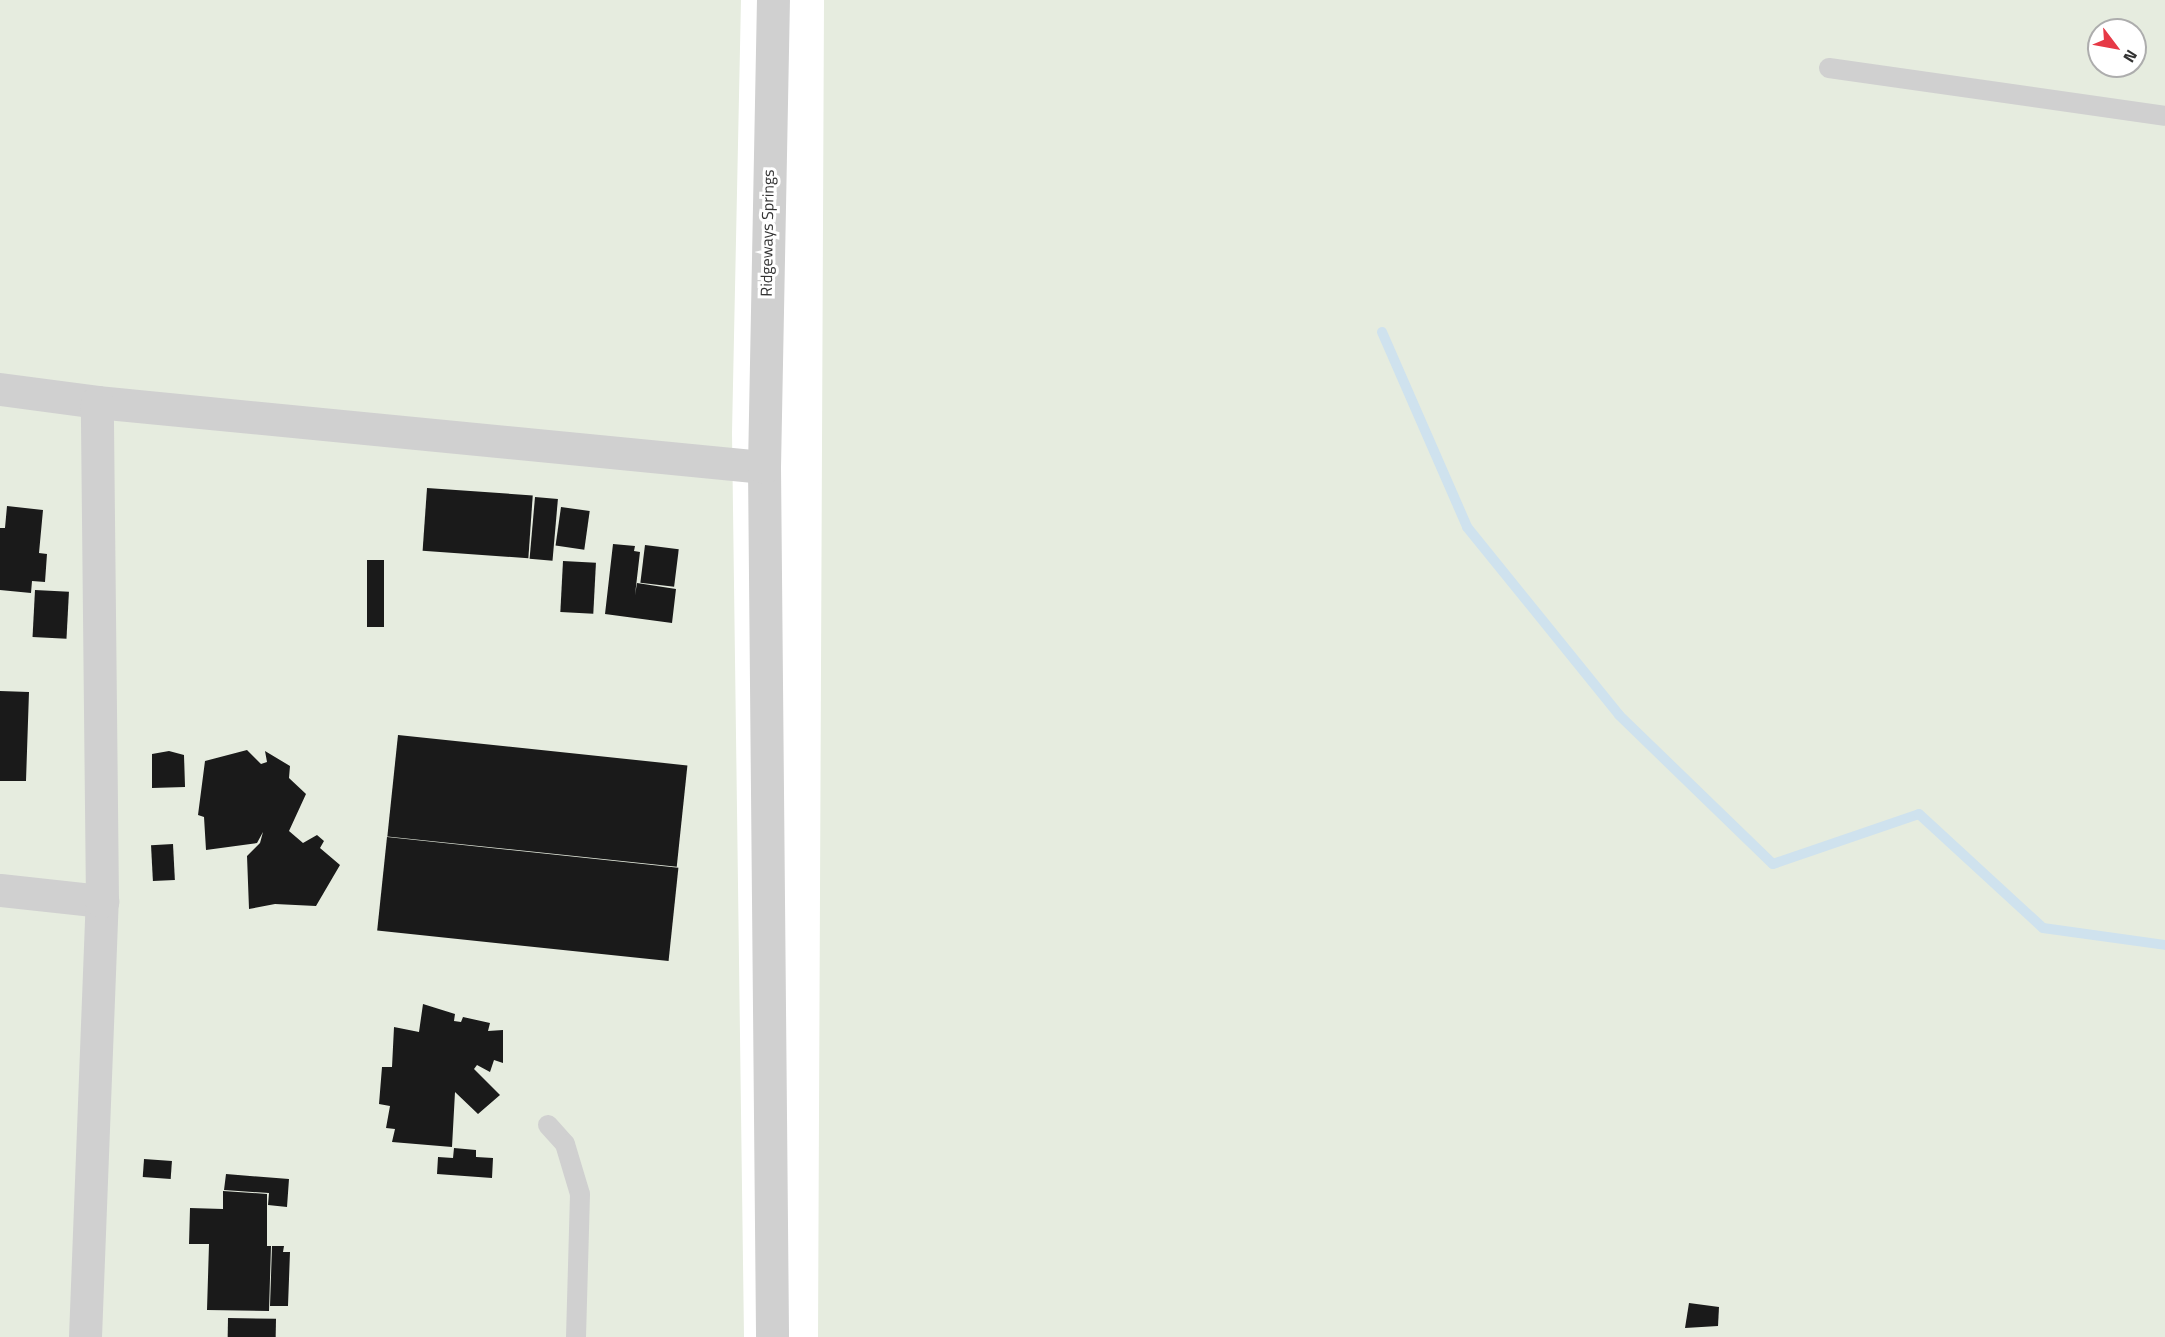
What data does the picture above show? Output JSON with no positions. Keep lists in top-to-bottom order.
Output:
{
  "streets": {
    "street": ["Ridgeways Springs"]
  },
  "north": "bottom right"
}
